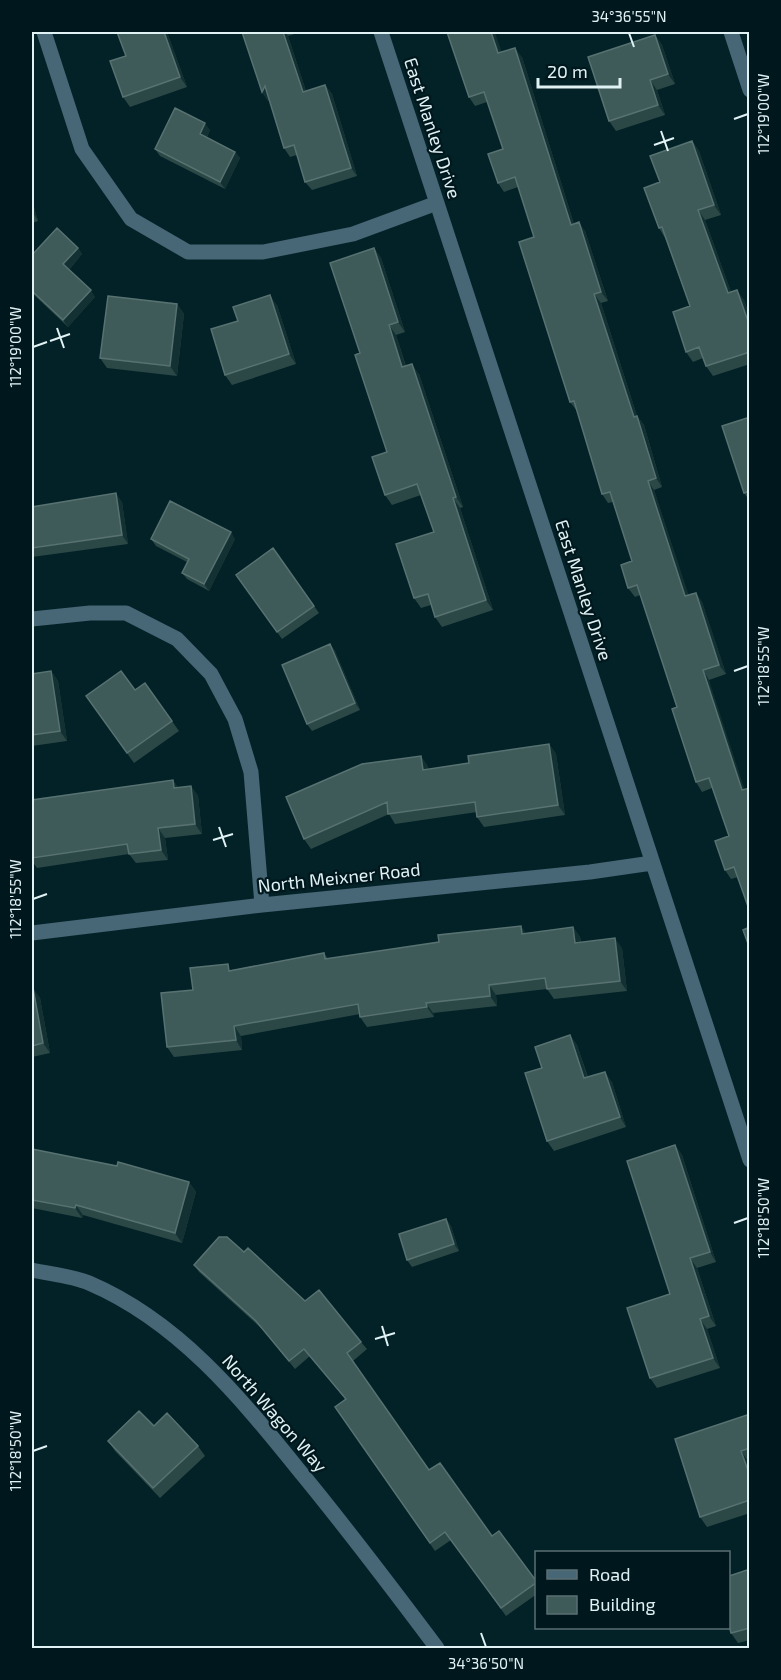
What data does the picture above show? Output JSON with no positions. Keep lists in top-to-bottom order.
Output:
{
  "streets": {
    "street": ["East Manley Drive", "North Meixner Road", "North Wagon Way"]
  },
  "crossings": [
    ["East Manley Drive", "North Meixner Road"]
  ],
  "legend": ["Road", "Building"],
  "scale_bar": "20 m",
  "coordinates": [
    "34°36'55\"N",
    "112°19'00\"W",
    "112°18'55\"W",
    "112°18'50\"W",
    "34°36'50\"N"
  ]
}
